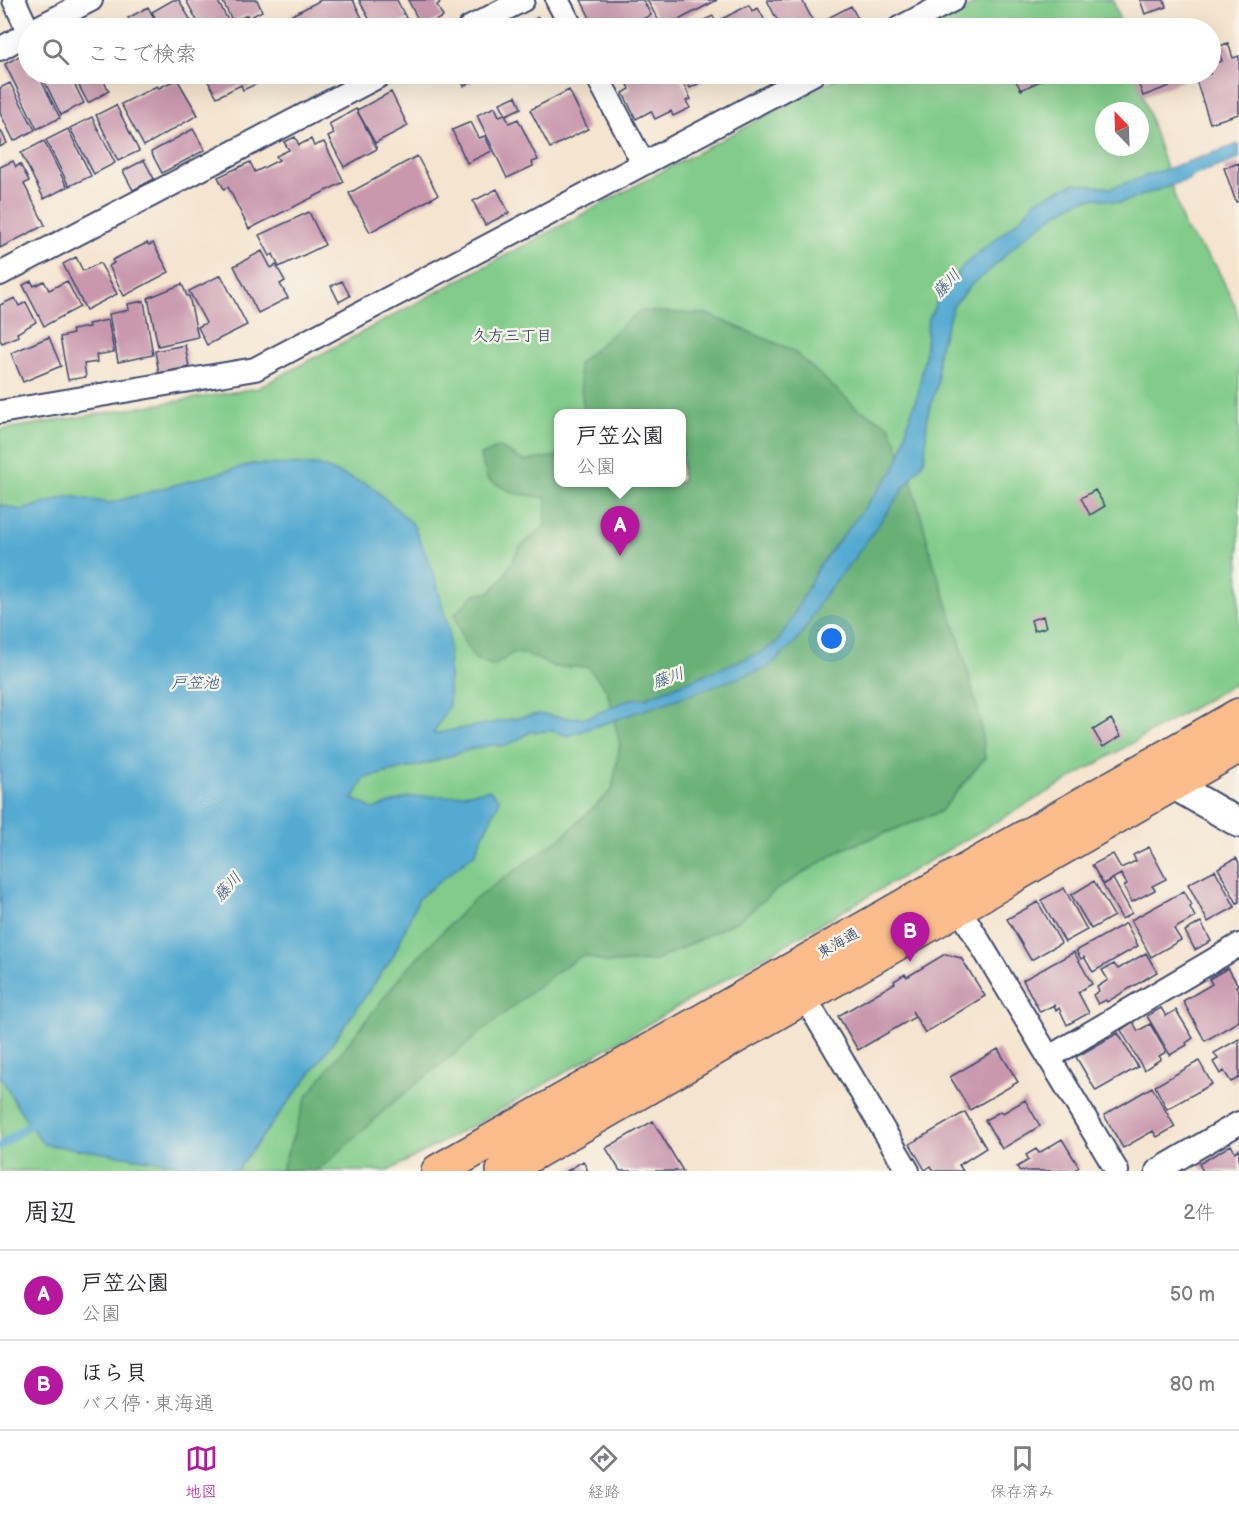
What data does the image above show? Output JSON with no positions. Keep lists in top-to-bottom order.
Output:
{
  "streets": {
    "main road": ["東海通"]
  },
  "districts": ["久方三丁目"],
  "water": ["藤川", "戸笠池"],
  "north": "top left",
  "page": {
    "search": "ここで検索",
    "popup": ["戸笠公園", "公園"],
    "pins": ["A", "B"],
    "heading": ["周辺", "2件"],
    "list": [
      {
        "mark": "A",
        "name": "戸笠公園",
        "note": "公園",
        "value": "50 m"
      },
      {
        "mark": "B",
        "name": "ほら貝",
        "note": "バス停 · 東海通",
        "value": "80 m"
      }
    ],
    "nav": ["地図", "経路", "保存済み"]
  }
}
